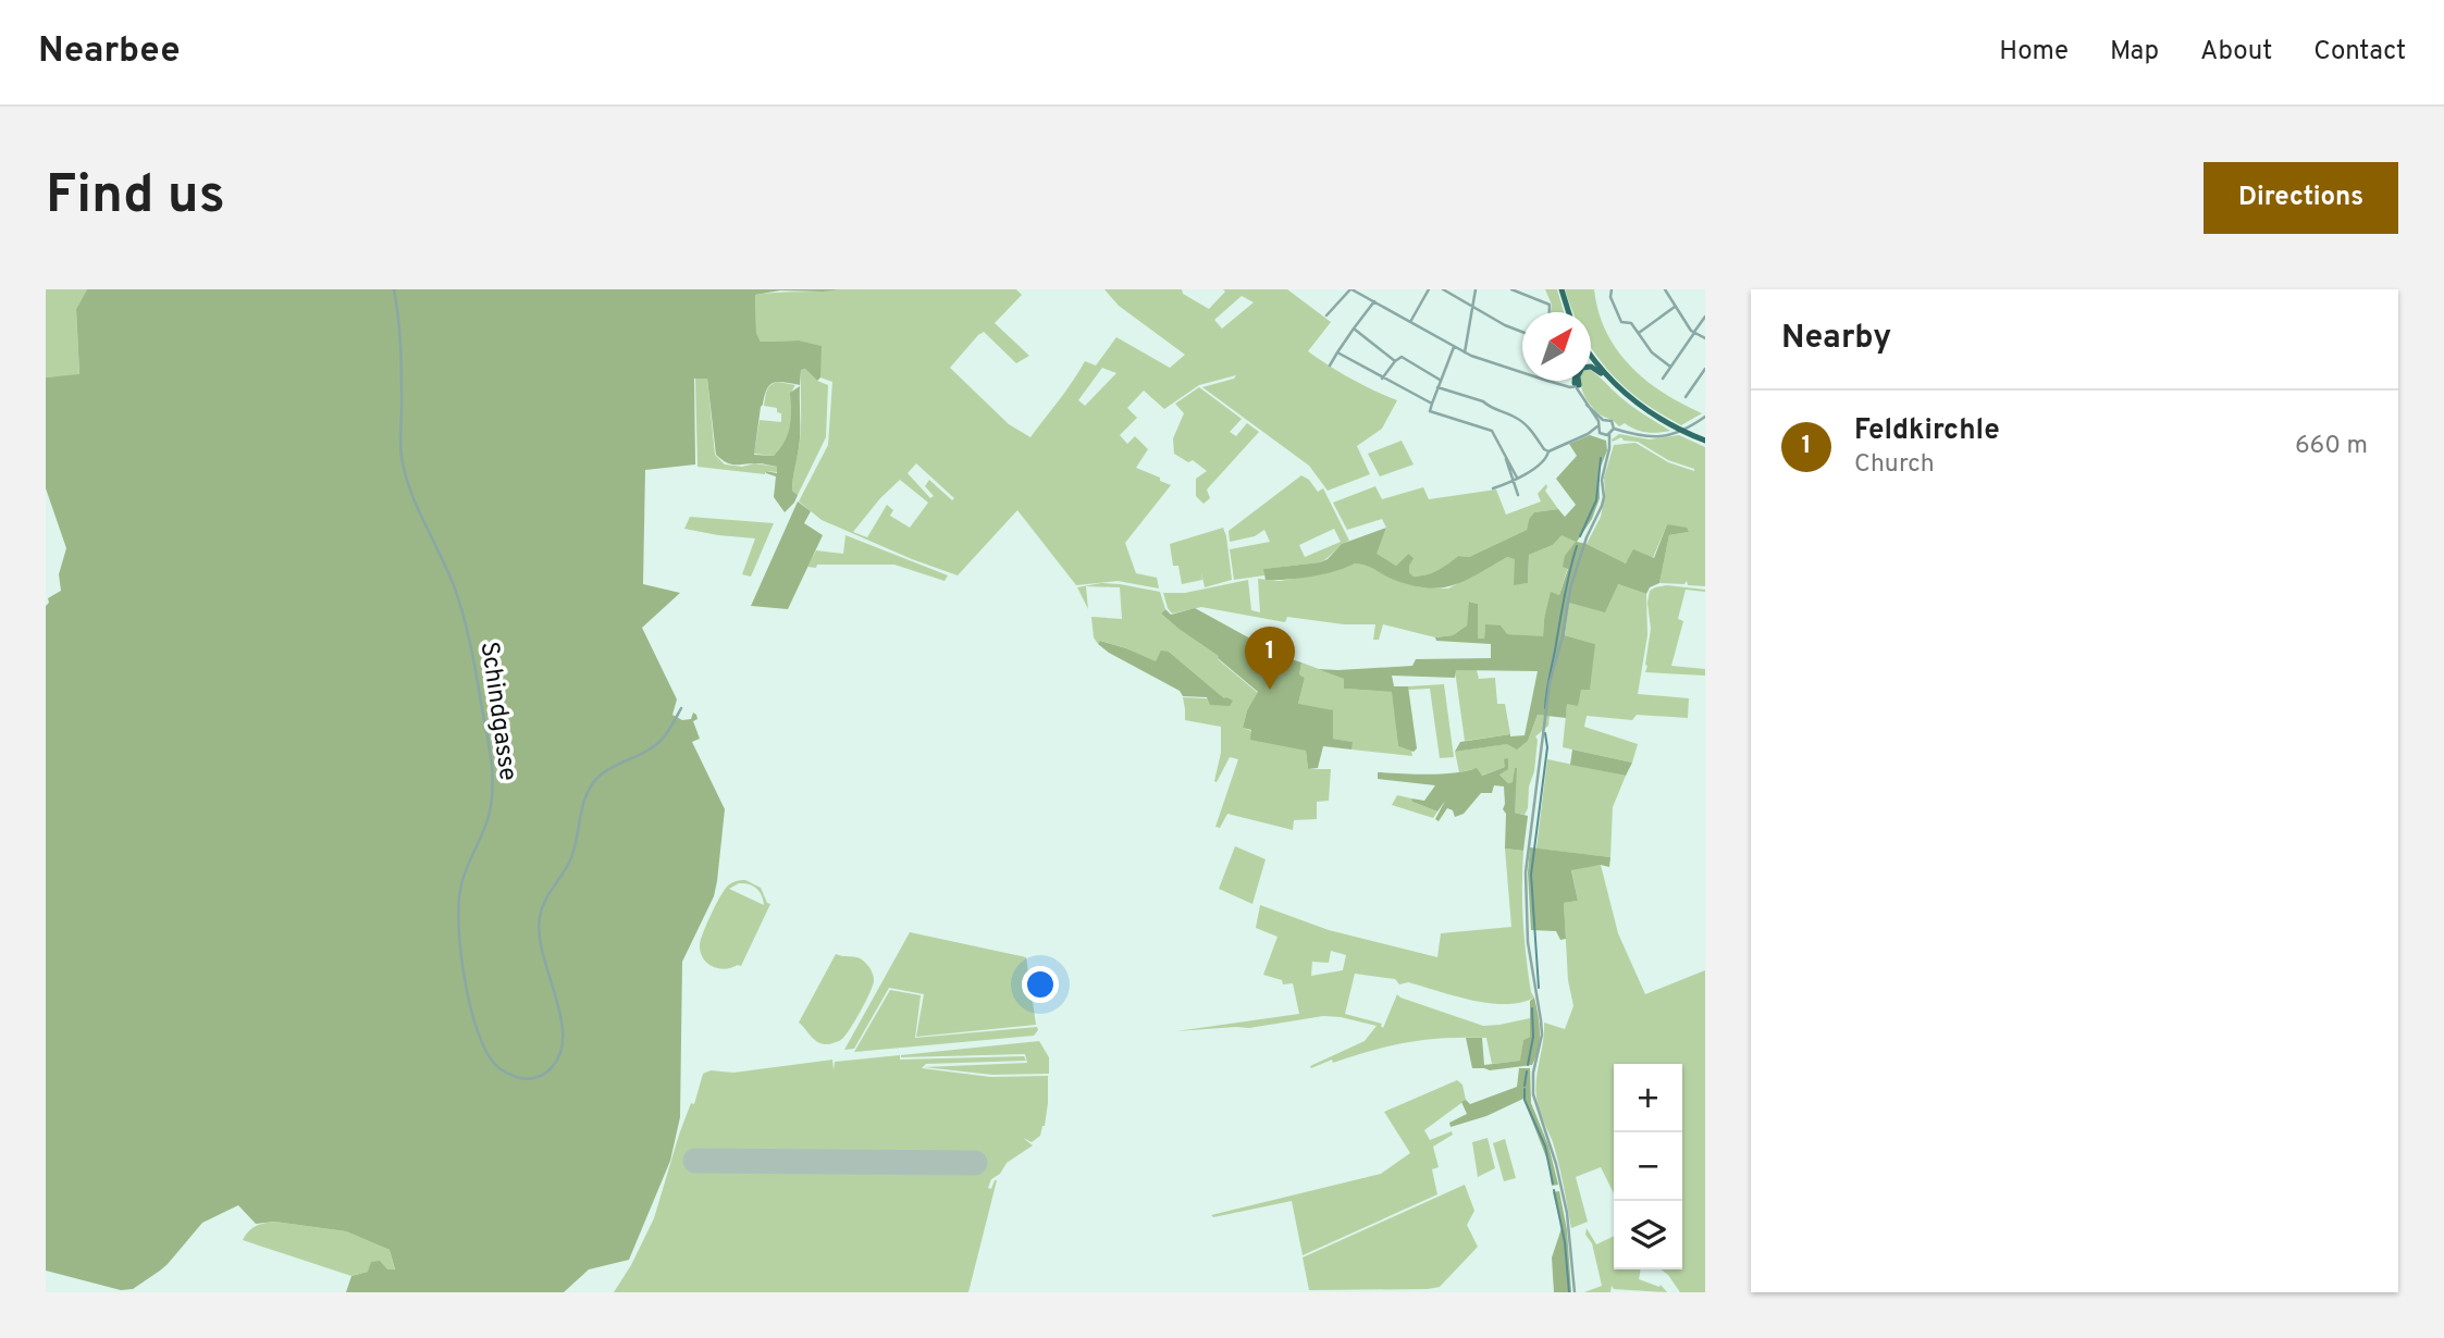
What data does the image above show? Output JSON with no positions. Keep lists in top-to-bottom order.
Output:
{
  "streets": {
    "street": ["Schindgasse"]
  },
  "north": "top right",
  "page": {
    "header": "Nearbee",
    "nav": [
      "Home",
      "Map",
      "About",
      "Contact"
    ],
    "buttons": "Directions",
    "title": "Find us",
    "heading": "Nearby",
    "list": [
      {
        "mark": "1",
        "name": "Feldkirchle",
        "note": "Church",
        "value": "660 m"
      }
    ],
    "pins": "1",
    "map_buttons": ["+", "−"]
  }
}
